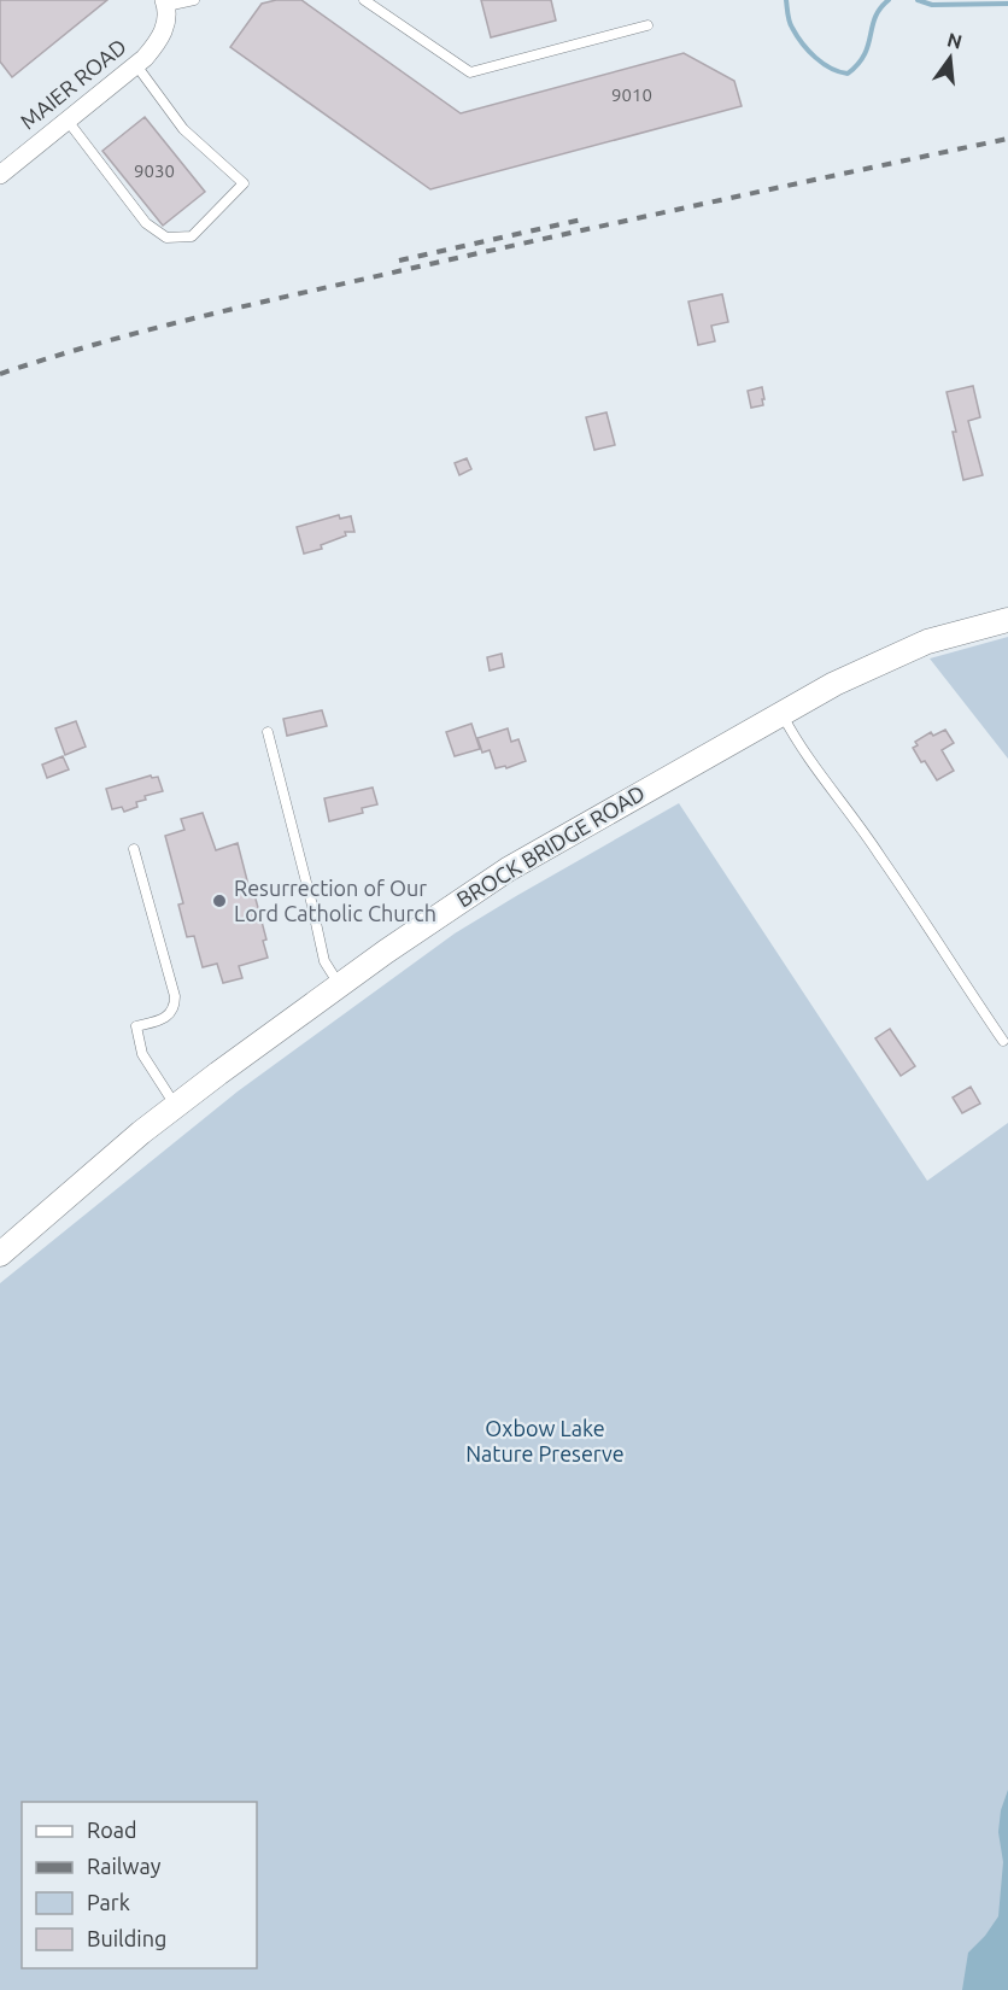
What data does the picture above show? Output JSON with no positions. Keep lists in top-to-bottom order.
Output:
{
  "streets": {
    "street": ["MAIER ROAD", "BROCK BRIDGE ROAD"]
  },
  "parks": ["Oxbow Lake Nature Preserve"],
  "places": ["Resurrection of Our Lord Catholic Church"],
  "house_numbers": ["9010", "9030"],
  "legend": [
    "Road",
    "Railway",
    "Park",
    "Building"
  ],
  "north": "top"
}
